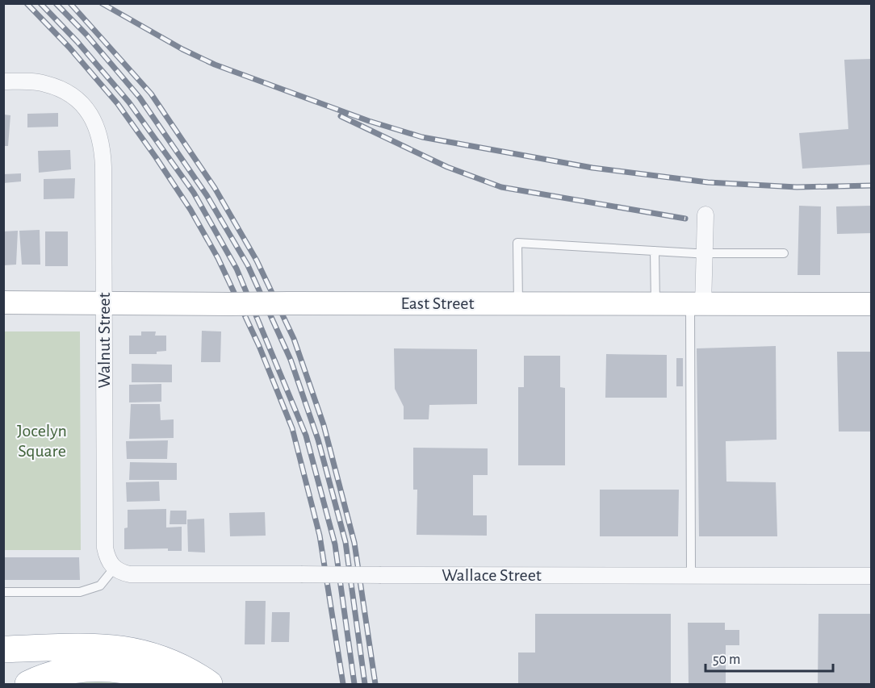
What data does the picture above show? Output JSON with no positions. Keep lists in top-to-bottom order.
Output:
{
  "streets": {
    "main road": ["East Street"],
    "street": ["Walnut Street", "Wallace Street"]
  },
  "crossings": [
    ["East Street", "Walnut Street"],
    ["Walnut Street", "Wallace Street"]
  ],
  "parks": ["Jocelyn Square"],
  "scale_bar": "50 m"
}
